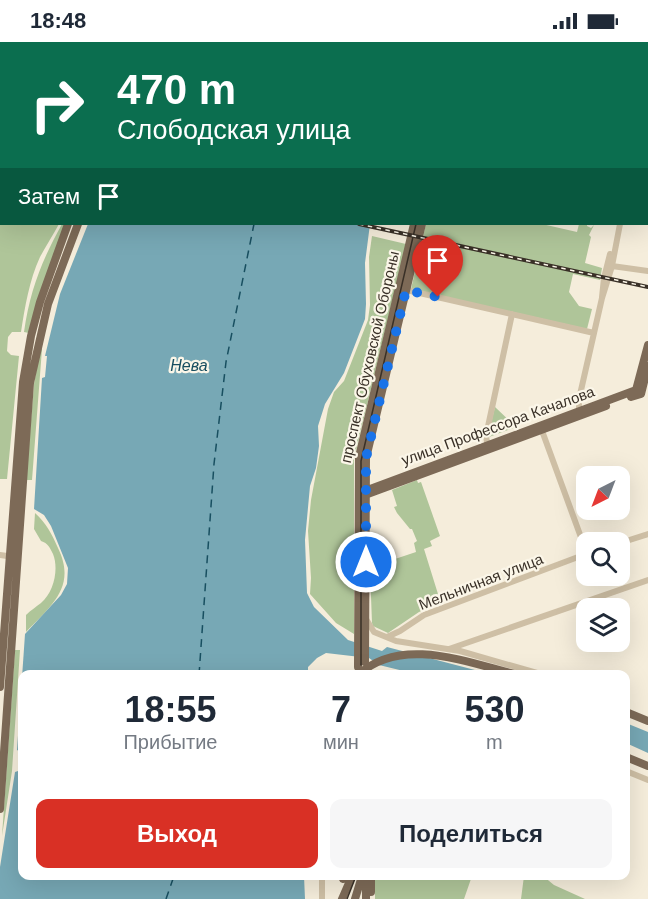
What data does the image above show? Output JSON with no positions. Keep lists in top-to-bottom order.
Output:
{
  "streets": {
    "main road": ["проспект Обуховской Обороны", "улица Профессора Качалова"],
    "street": ["Мельничная улица"]
  },
  "crossings": [
    ["проспект Обуховской Обороны", "улица Профессора Качалова"]
  ],
  "water": ["Нева"],
  "north": "bottom left",
  "page": {
    "status": "18:48",
    "turn": ["470 m", "Слободская улица"],
    "then": "Затем",
    "eta": [
      "18:55",
      "Прибытие",
      "7",
      "мин",
      "530",
      "m"
    ],
    "buttons": ["Выход", "Поделиться"]
  }
}
